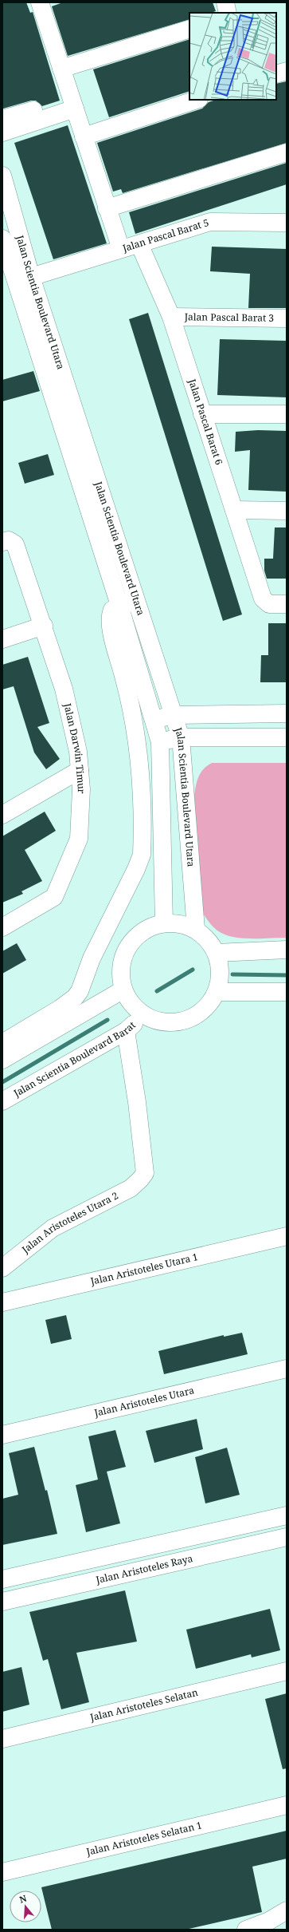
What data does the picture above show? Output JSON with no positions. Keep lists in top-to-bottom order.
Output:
{
  "streets": {
    "street": [
      "Jalan Pascal Barat 5",
      "Jalan Scientia Boulevard Utara",
      "Jalan Pascal Barat 3",
      "Jalan Pascal Barat 6",
      "Jalan Darwin Timur",
      "Jalan Scientia Boulevard Barat",
      "Jalan Aristoteles Utara 2",
      "Jalan Aristoteles Utara 1",
      "Jalan Aristoteles Utara",
      "Jalan Aristoteles Raya",
      "Jalan Aristoteles Selatan",
      "Jalan Aristoteles Selatan 1"
    ]
  },
  "crossings": [
    ["Jalan Pascal Barat 5", "Jalan Scientia Boulevard Utara"],
    ["Jalan Pascal Barat 5", "Jalan Pascal Barat 6"],
    ["Jalan Scientia Boulevard Utara", "Jalan Scientia Boulevard Barat"],
    ["Jalan Pascal Barat 3", "Jalan Pascal Barat 6"],
    ["Jalan Scientia Boulevard Barat", "Jalan Aristoteles Utara 2"]
  ],
  "north": "top"
}
